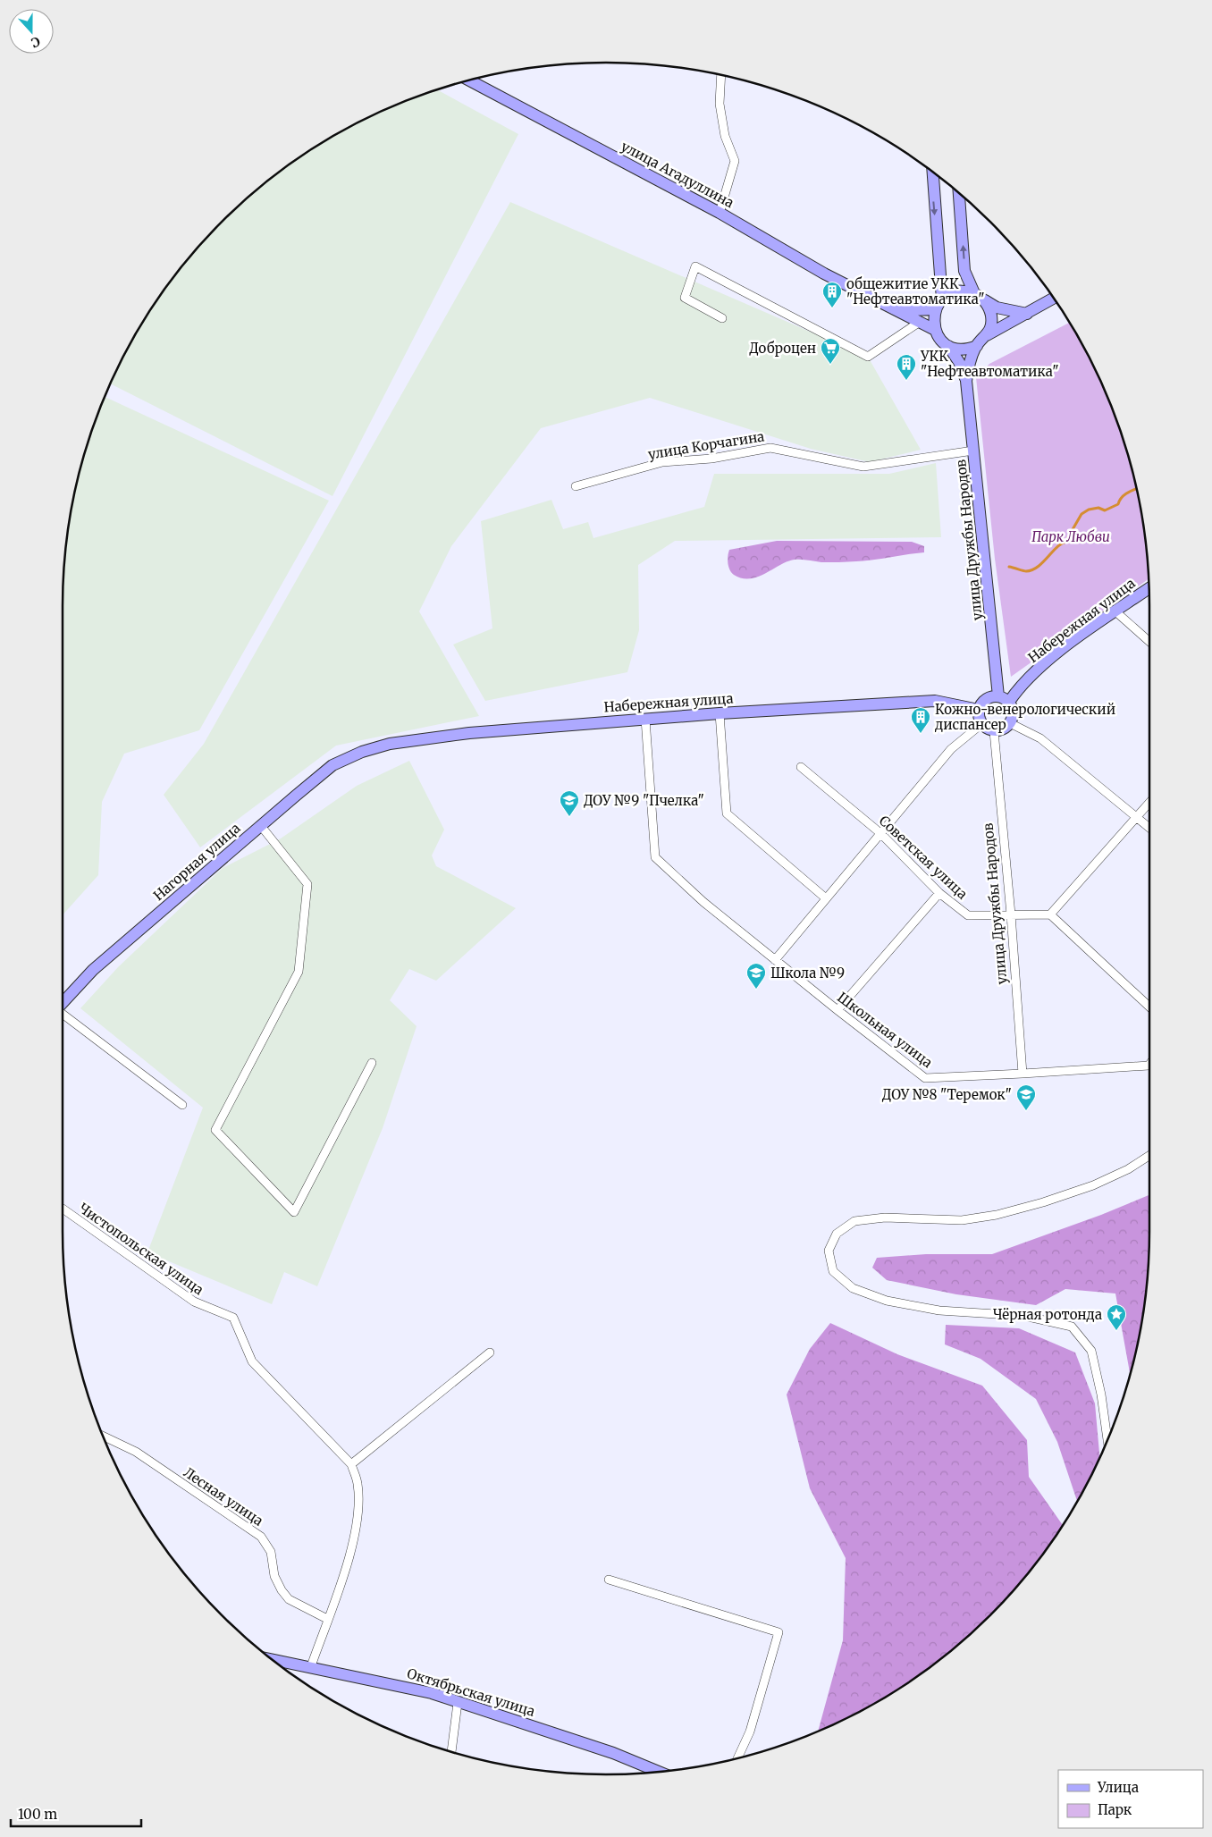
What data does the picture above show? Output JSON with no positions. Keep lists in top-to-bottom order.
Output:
{
  "streets": {
    "main road": [
      "улица Агадуллина",
      "улица Дружбы Народов",
      "Набережная улица",
      "Нагорная улица",
      "Октябрьская улица"
    ],
    "street": [
      "улица Корчагина",
      "Советская улица",
      "Школьная улица",
      "Чистопольская улица",
      "Лесная улица"
    ]
  },
  "crossings": [
    ["улица Корчагина", "улица Дружбы Народов"],
    ["улица Дружбы Народов", "Набережная улица"],
    ["улица Дружбы Народов", "Советская улица"],
    ["улица Дружбы Народов", "Школьная улица"],
    ["Набережная улица", "Нагорная улица"],
    ["Набережная улица", "Школьная улица"],
    ["Чистопольская улица", "Лесная улица"],
    ["Чистопольская улица", "Октябрьская улица"]
  ],
  "parks": ["Парк Любви"],
  "places": {
    "building": ["общежитие УКК \"Нефтеавтоматика\"", "УКК \"Нефтеавтоматика\"", "Кожно-венерологический диспансер"],
    "supermarket": ["Доброцен"],
    "school or university": ["ДОУ №9 \"Пчелка\"", "Школа №9", "ДОУ №8 \"Теремок\""],
    "place": ["Чёрная ротонда"]
  },
  "legend": ["Улица", "Парк"],
  "scale_bar": "100 m",
  "north": "bottom"
}
